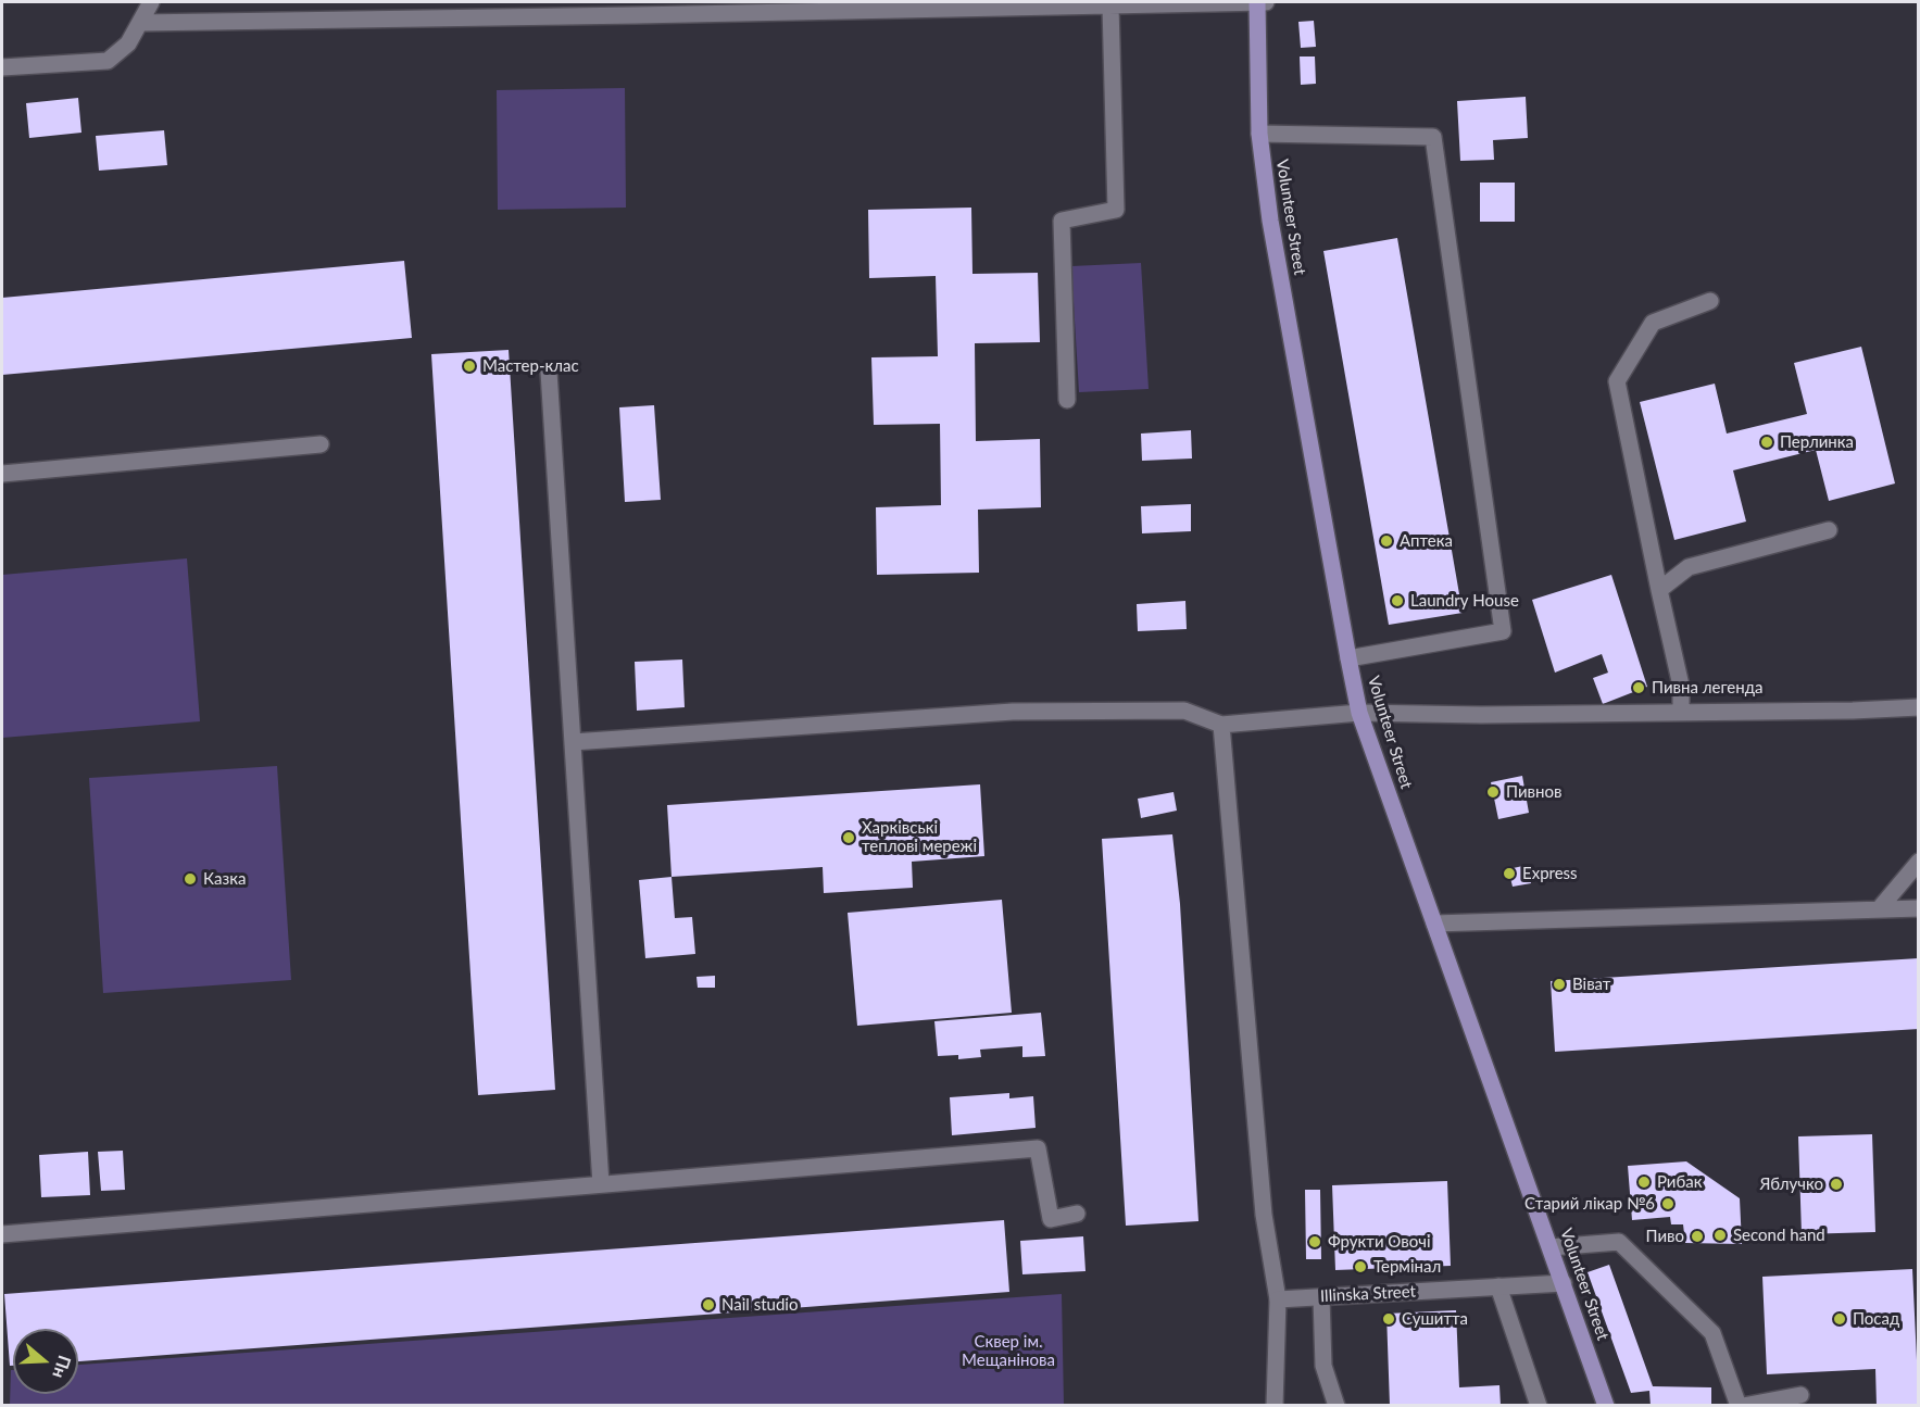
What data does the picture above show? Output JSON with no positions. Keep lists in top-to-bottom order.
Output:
{
  "streets": {
    "main road": ["Volunteer Street"],
    "street": ["Illinska Street"]
  },
  "crossings": [
    ["Volunteer Street", "Illinska Street"]
  ],
  "parks": ["Сквер ім. Мещанінова"],
  "places": [
    "Мастер-клас",
    "Перлинка",
    "Аптека",
    "Laundry House",
    "Пивна легенда",
    "Пивнов",
    "Харківські теплові мережі",
    "Express",
    "Казка",
    "Віват",
    "Рибак",
    "Яблучко",
    "Старий лікар №6",
    "Second hand",
    "Пиво",
    "Фрукти Овочі",
    "Термінал",
    "Nail studio",
    "Сушитта",
    "Посад"
  ],
  "north": "right"
}
